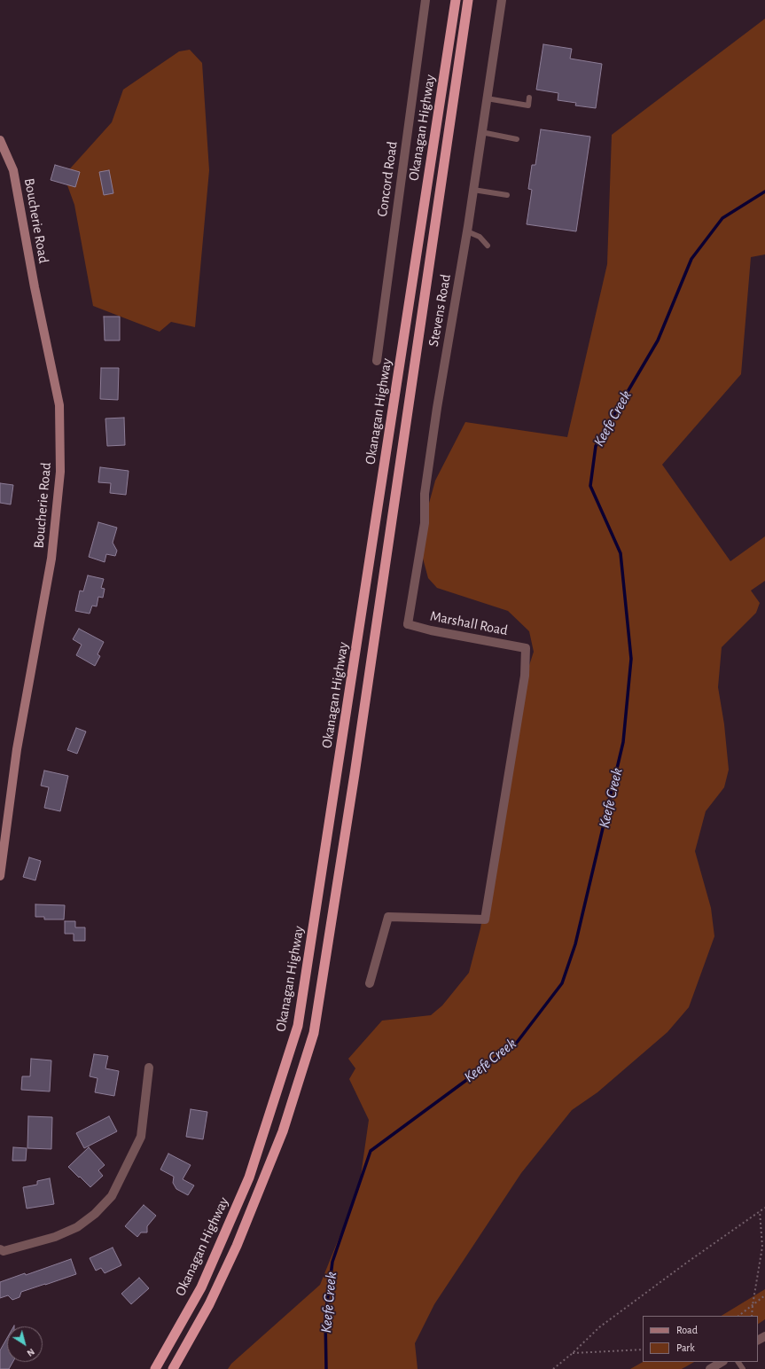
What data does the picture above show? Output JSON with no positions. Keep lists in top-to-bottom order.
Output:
{
  "streets": {
    "highway": ["Okanagan Highway"],
    "main road": ["Boucherie Road"],
    "street": ["Concord Road", "Stevens Road", "Marshall Road"]
  },
  "crossings": [
    ["Stevens Road", "Marshall Road"]
  ],
  "water": ["Keefe Creek"],
  "legend": ["Road", "Park"],
  "north": "bottom right"
}
